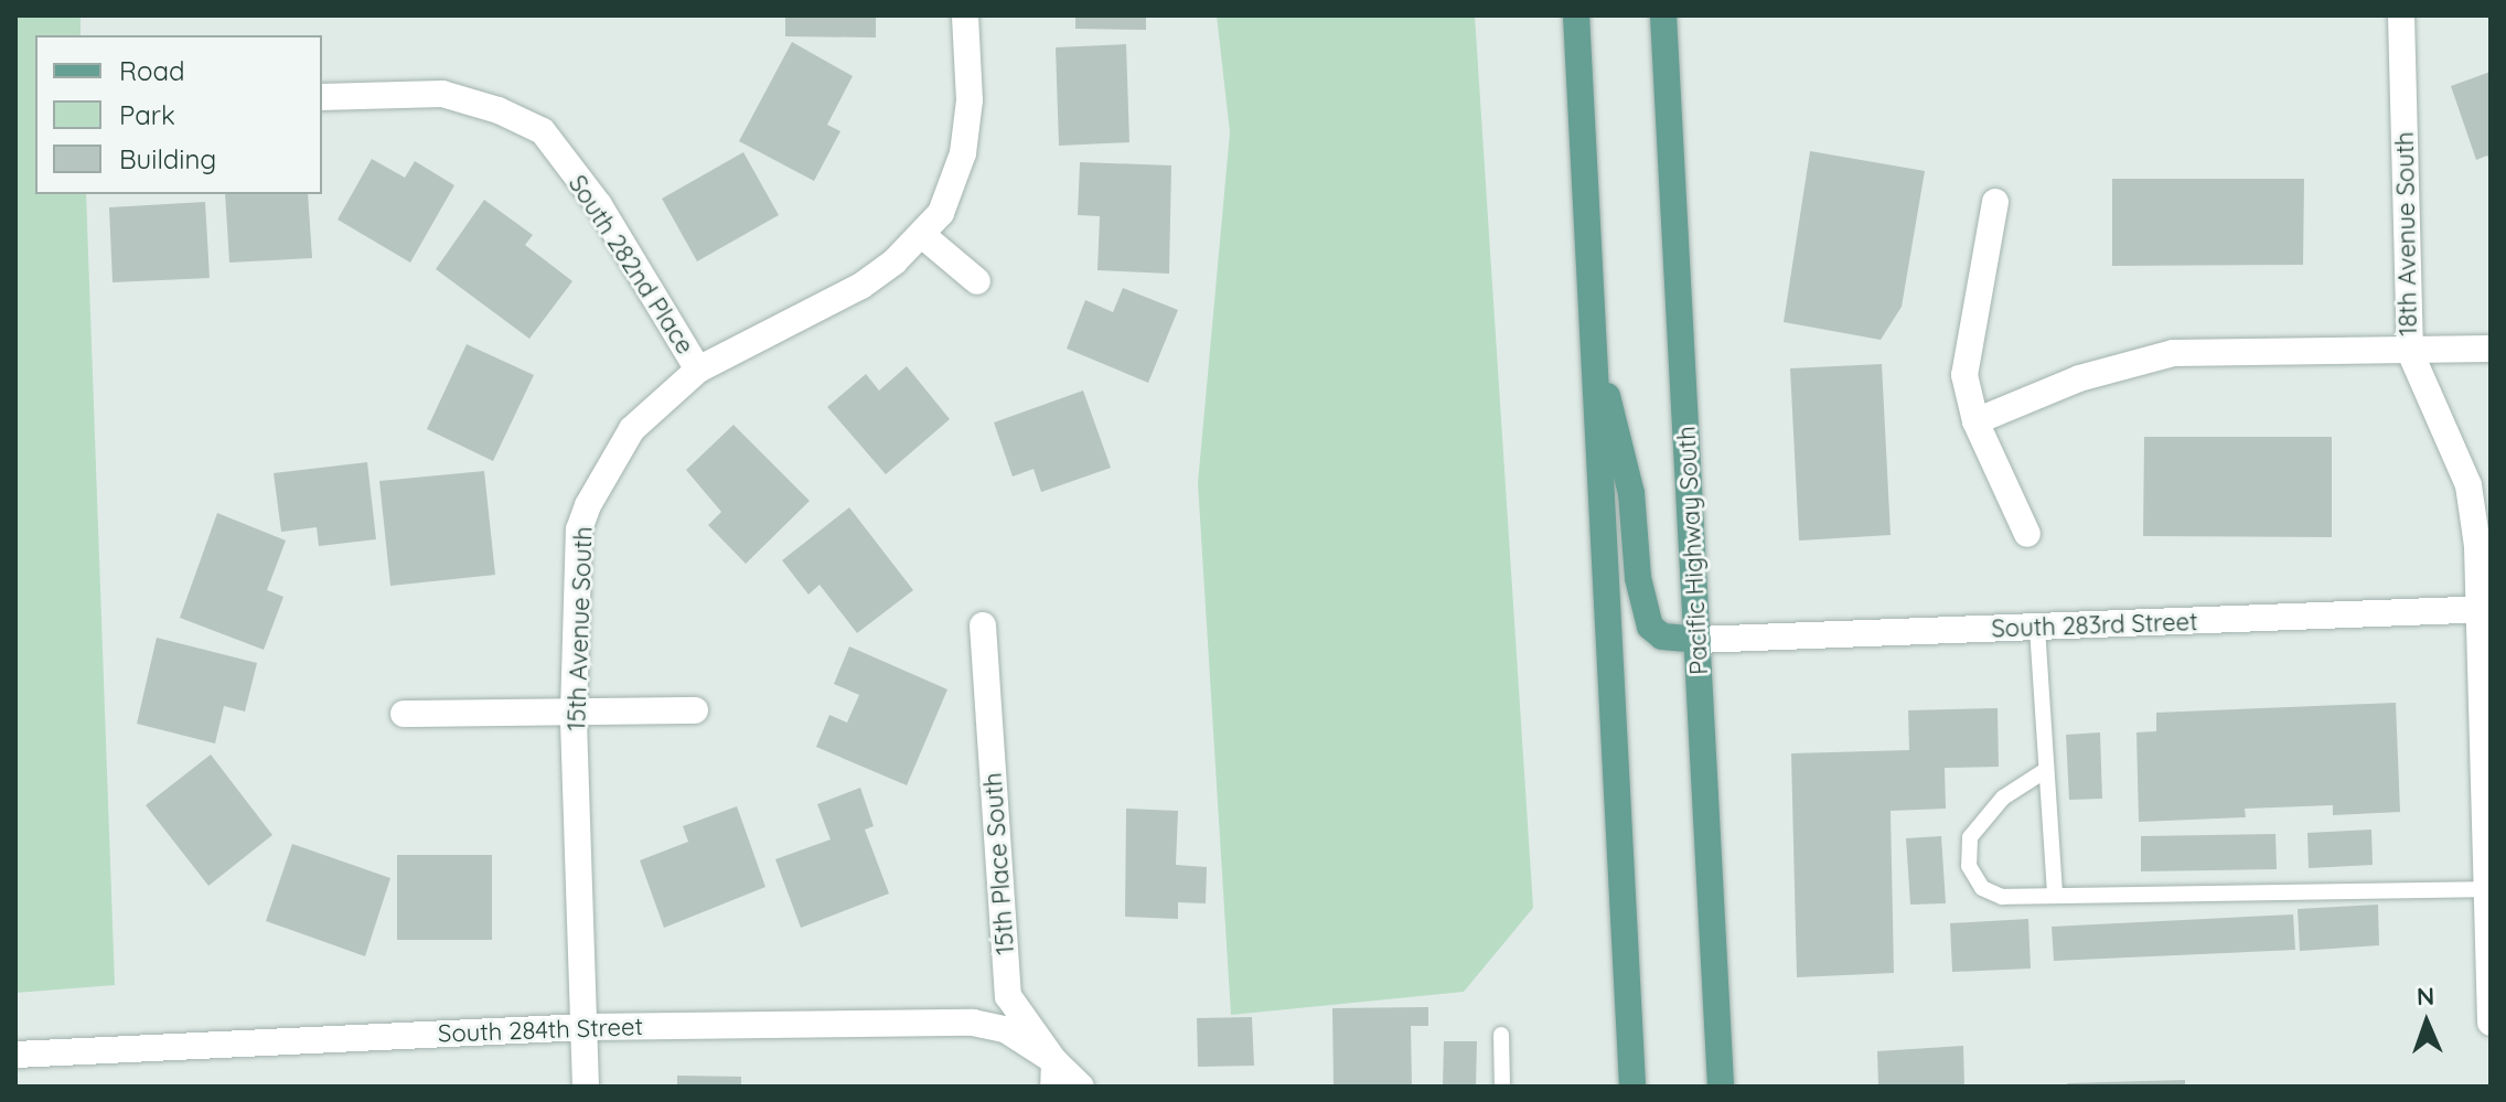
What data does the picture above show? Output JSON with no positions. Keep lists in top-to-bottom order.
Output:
{
  "streets": {
    "main road": ["Pacific Highway South"],
    "street": [
      "18th Avenue South",
      "South 282nd Place",
      "South 283rd Street",
      "15th Avenue South",
      "15th Place South",
      "South 284th Street"
    ]
  },
  "crossings": [
    ["18th Avenue South", "South 283rd Street"],
    ["South 282nd Place", "15th Avenue South"],
    ["Pacific Highway South", "South 283rd Street"],
    ["15th Avenue South", "South 284th Street"],
    ["15th Place South", "South 284th Street"]
  ],
  "legend": ["Road", "Park", "Building"],
  "north": "top"
}
